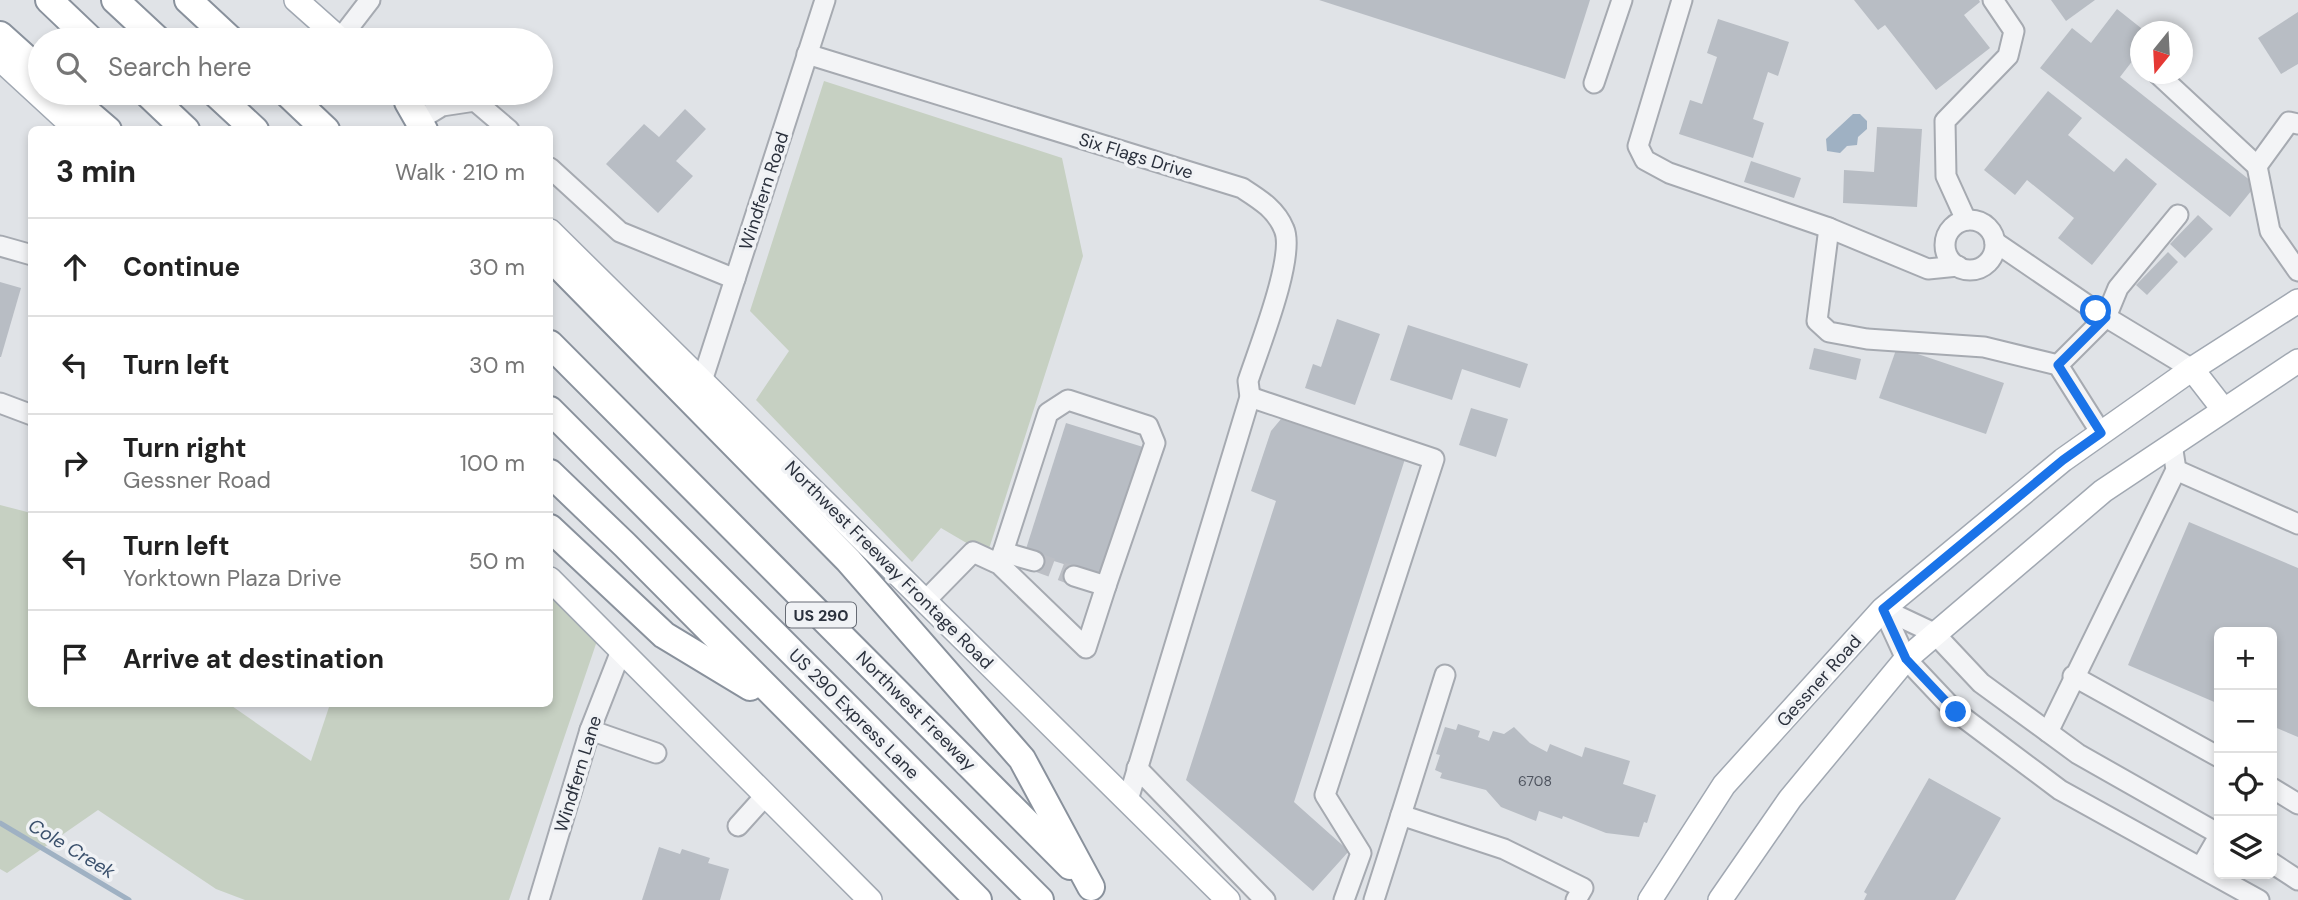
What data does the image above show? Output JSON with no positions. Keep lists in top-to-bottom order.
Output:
{
  "streets": {
    "highway": ["US 290", "Northwest Freeway", "US 290 Express Lane"],
    "main road": ["Northwest Freeway Frontage Road", "Gessner Road"],
    "street": ["Six Flags Drive", "Windfern Road", "Windfern Lane"]
  },
  "crossings": [
    ["Six Flags Drive", "Windfern Road"],
    ["Six Flags Drive", "Northwest Freeway Frontage Road"],
    ["Windfern Road", "Northwest Freeway Frontage Road"]
  ],
  "water": ["Cole Creek"],
  "house_numbers": ["6708"],
  "north": "bottom",
  "page": {
    "search": "Search here",
    "heading": ["3 min", "Walk · 210 m"],
    "list": [
      ["Continue", "30 m"],
      ["Turn left", "30 m"],
      ["Turn right", "Gessner Road", "100 m"],
      ["Turn left", "Yorktown Plaza Drive", "50 m"],
      "Arrive at destination"
    ],
    "map_buttons": ["+", "−"]
  }
}
